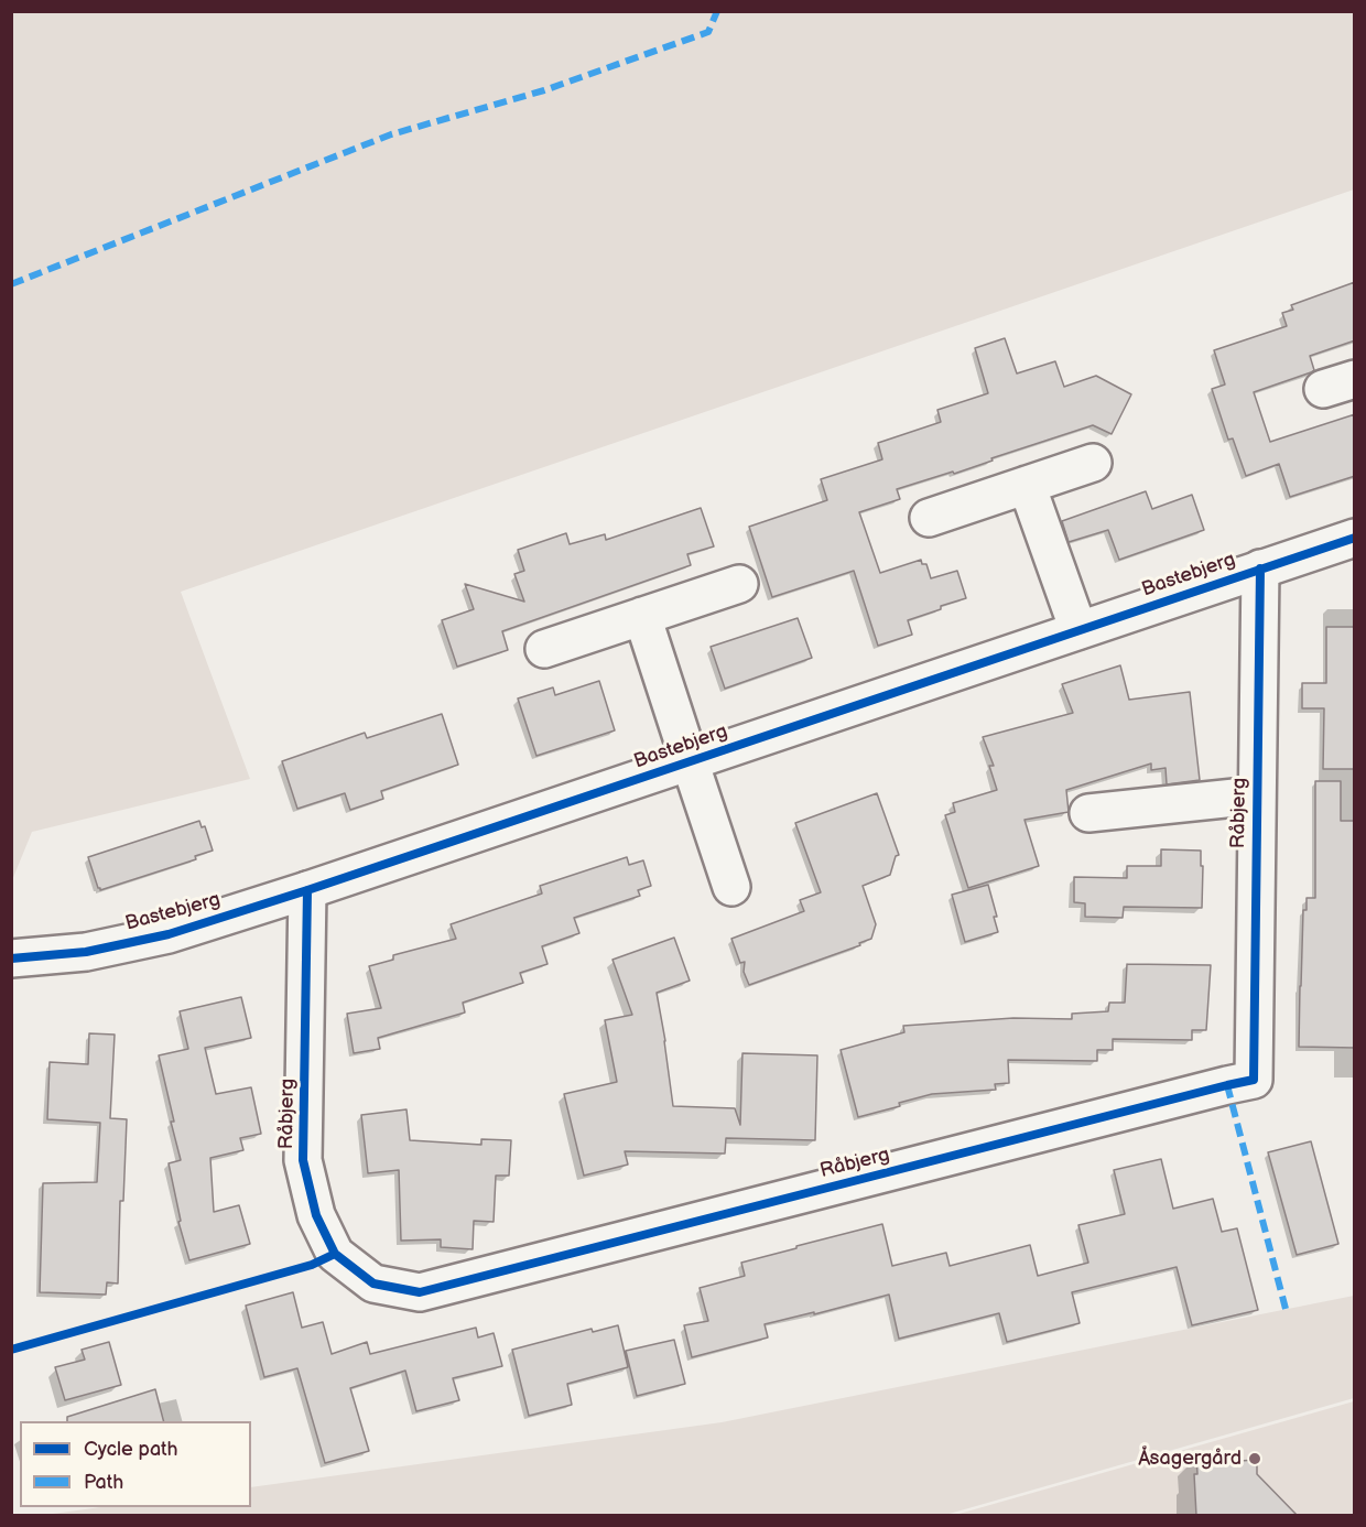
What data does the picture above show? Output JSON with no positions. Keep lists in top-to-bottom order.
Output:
{
  "streets": {
    "street": ["Bastebjerg", "Råbjerg"]
  },
  "crossings": [
    ["Bastebjerg", "Råbjerg"]
  ],
  "places": ["Åsagergård"],
  "legend": ["Cycle path", "Path"]
}
